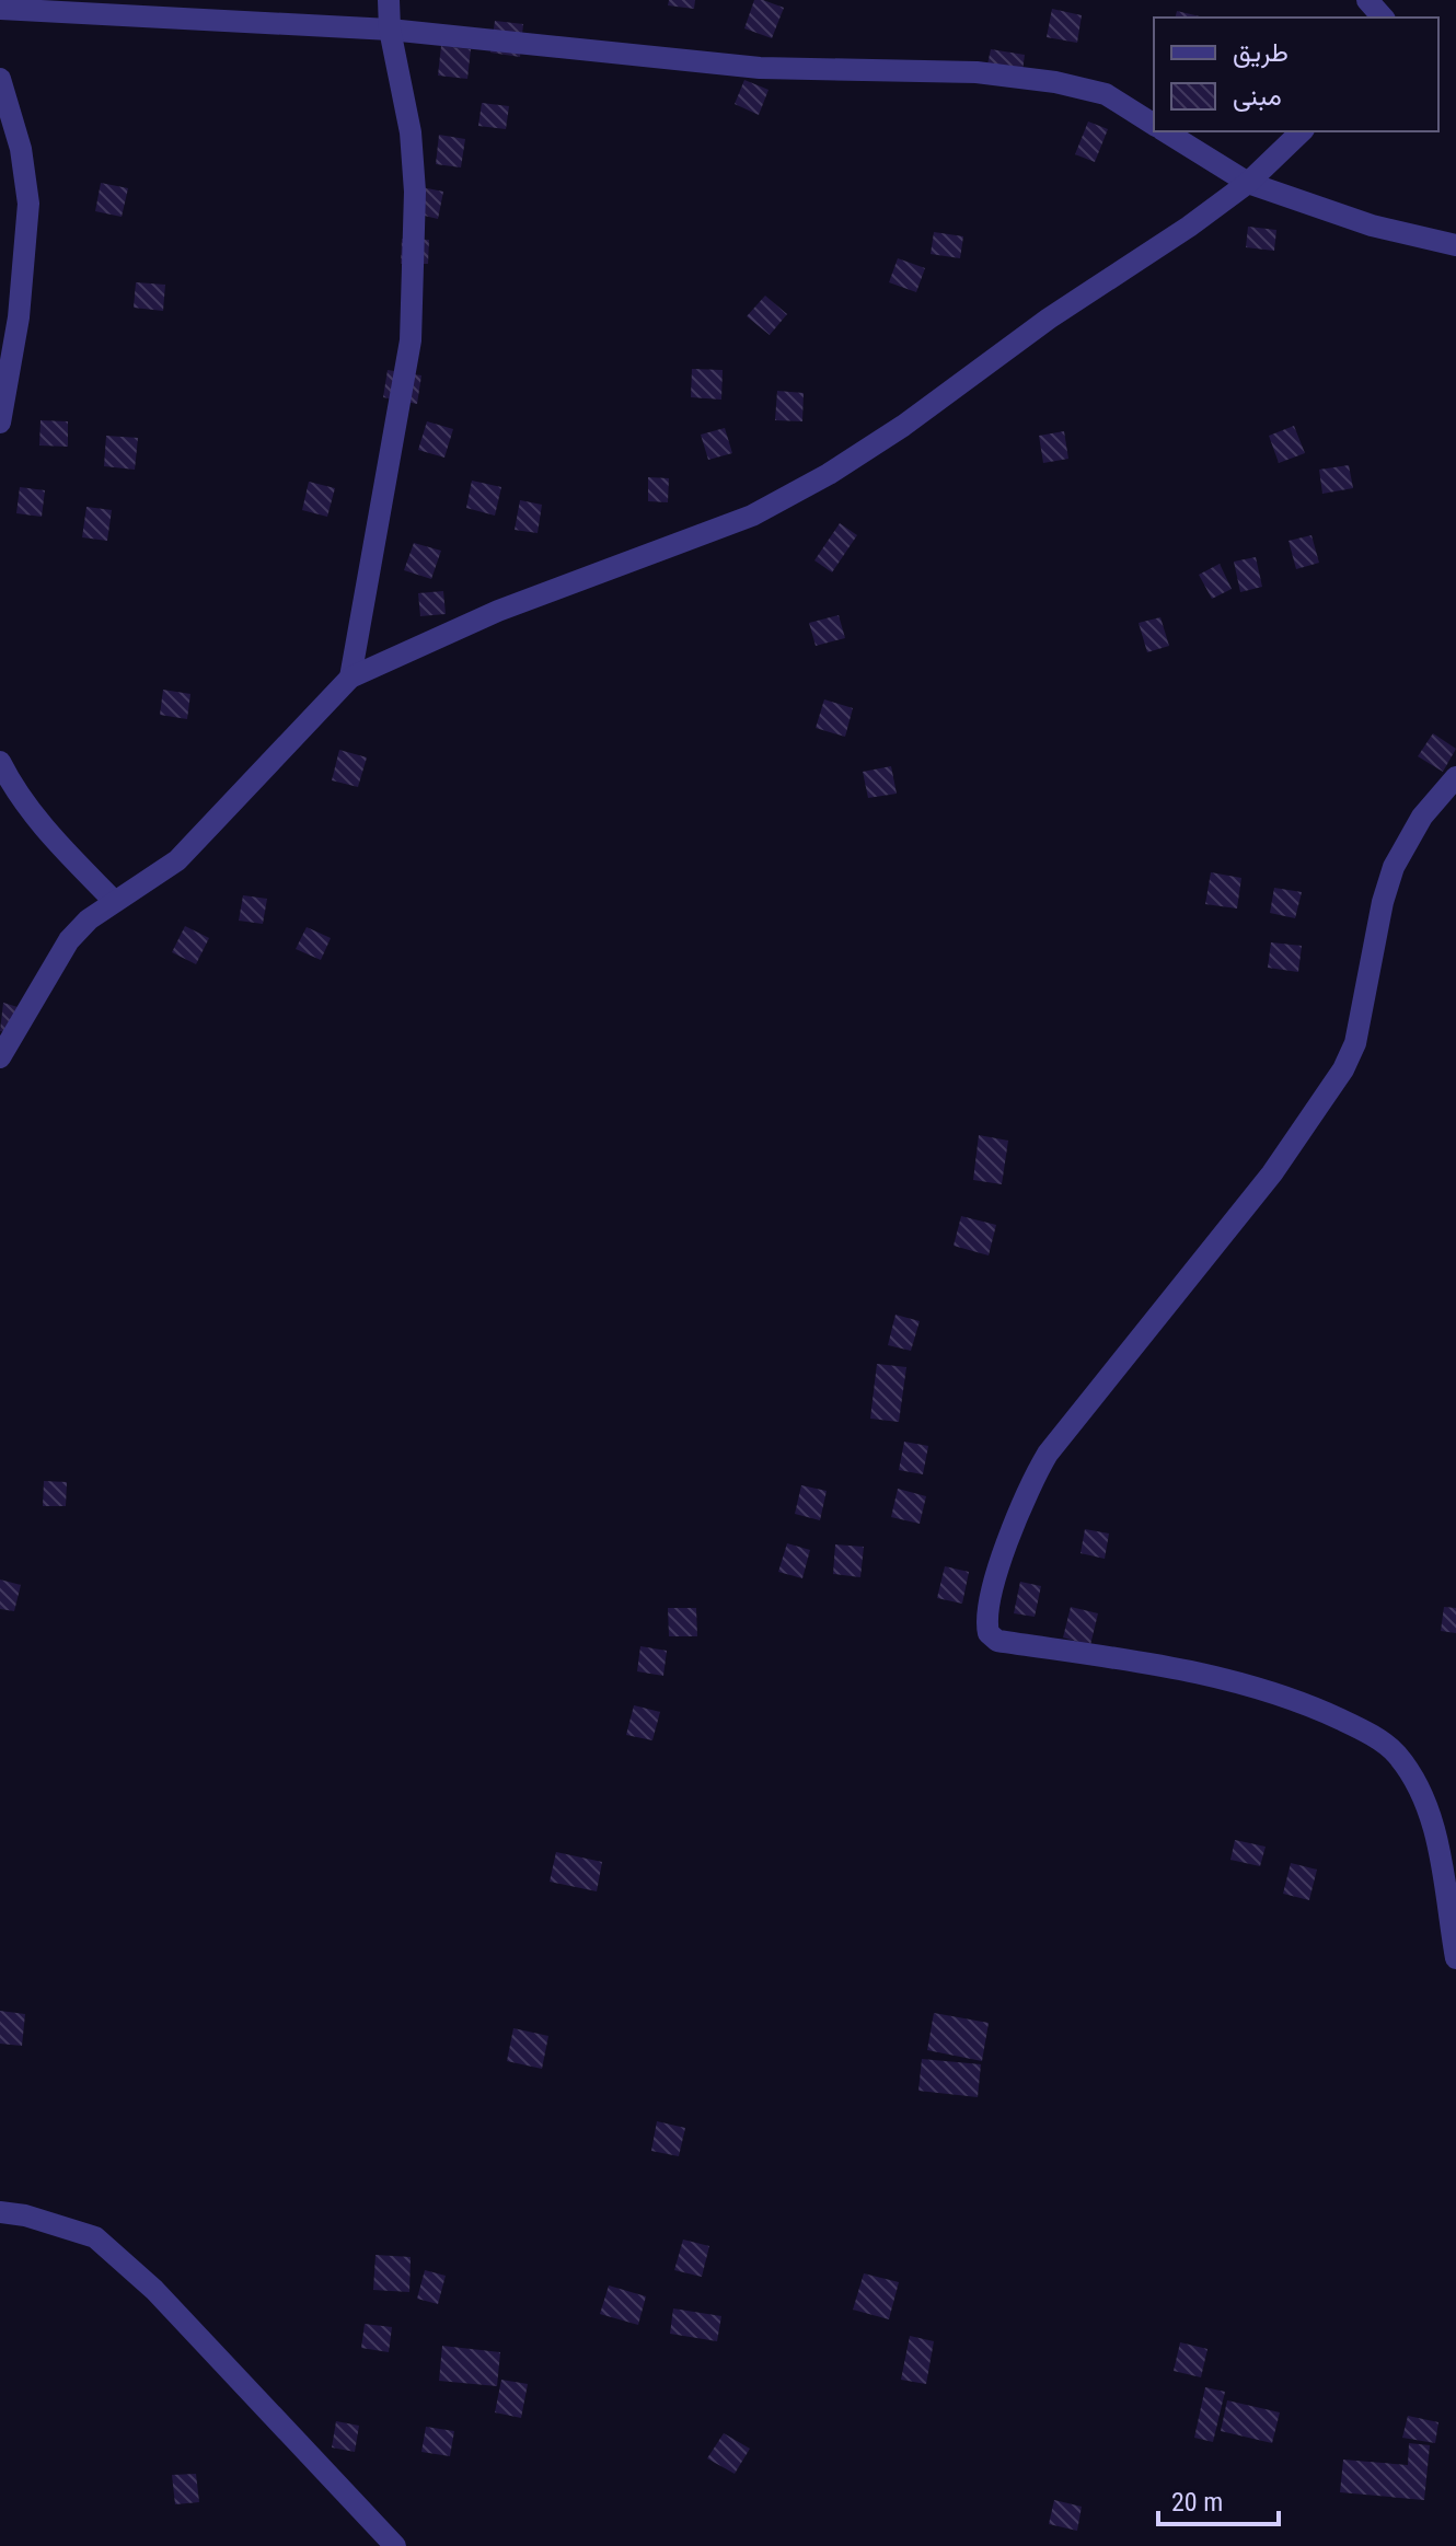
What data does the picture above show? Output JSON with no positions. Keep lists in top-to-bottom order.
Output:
{
  "legend": ["طريق", "مبنى"],
  "scale_bar": "20 m"
}
